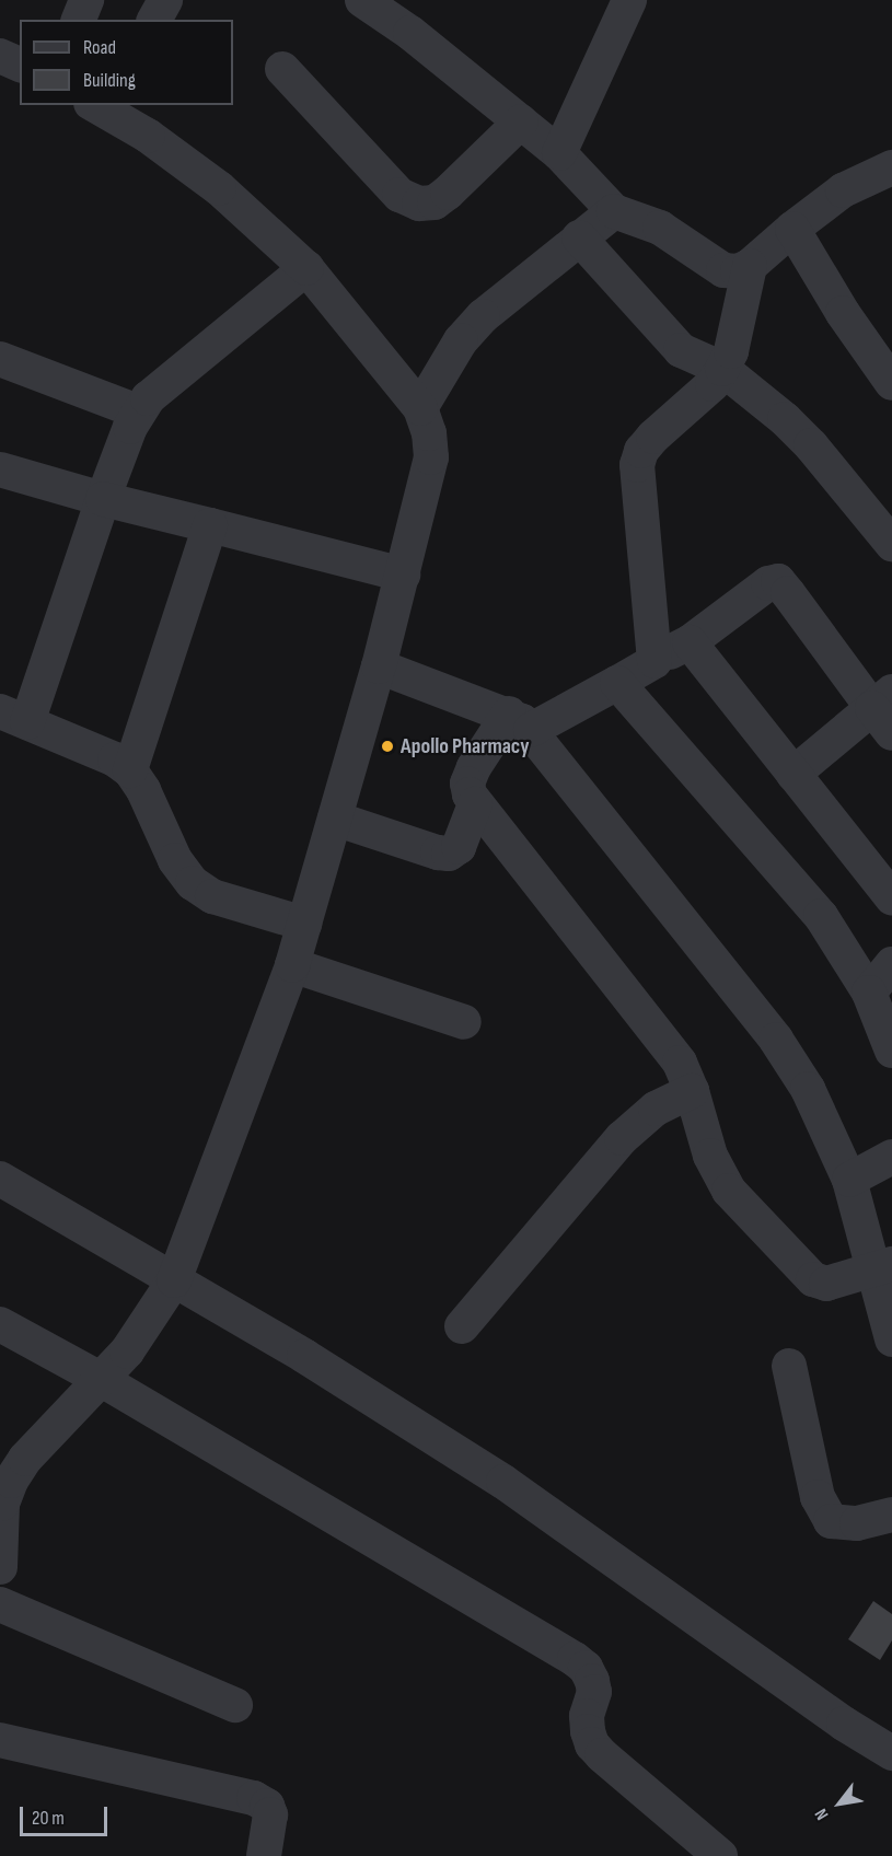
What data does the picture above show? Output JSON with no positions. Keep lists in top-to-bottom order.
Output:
{
  "places": ["Apollo Pharmacy"],
  "legend": ["Road", "Building"],
  "scale_bar": "20 m",
  "north": "bottom left"
}
